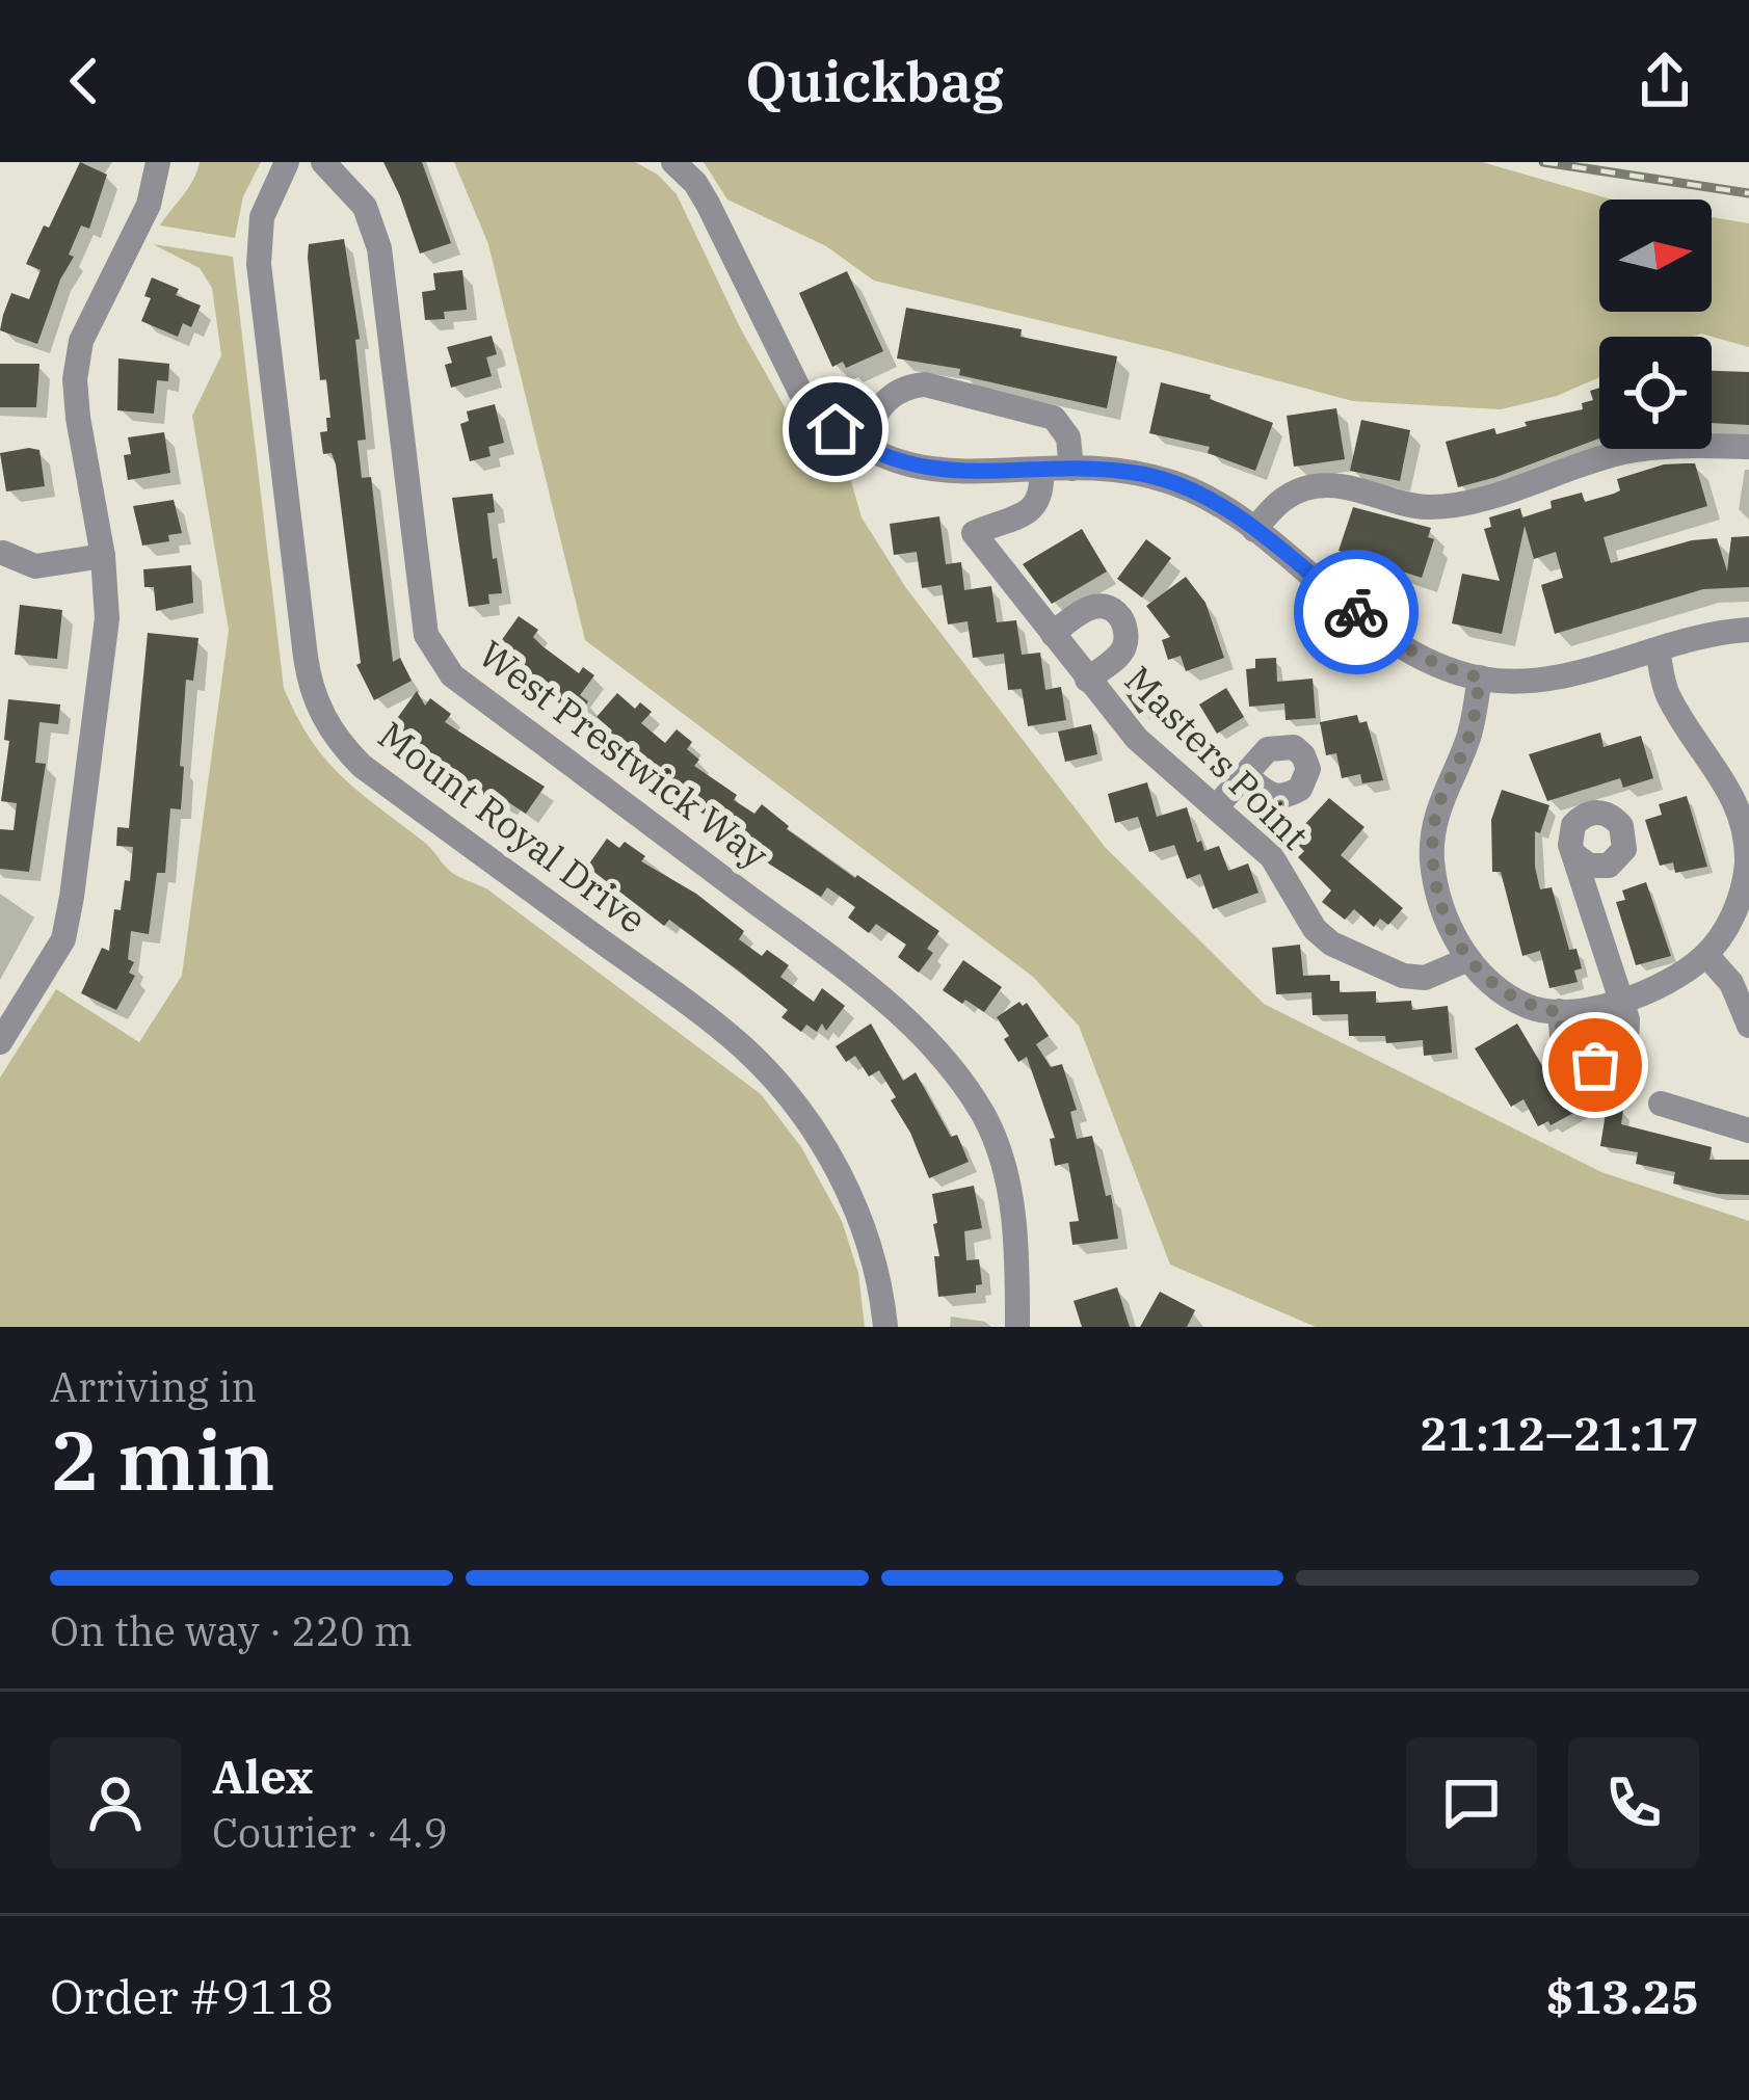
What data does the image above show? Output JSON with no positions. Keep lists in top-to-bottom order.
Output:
{
  "streets": {
    "street": ["West Prestwick Way", "Masters Point", "Mount Royal Drive"]
  },
  "north": "right",
  "page": {
    "header": "Quickbag",
    "heading": ["2 min", "Arriving in", "21:12–21:17"],
    "panel": [
      "Alex",
      "Courier · 4.9",
      "Order #9118",
      "$13.25"
    ],
    "bar": "On the way · 220 m"
  }
}
